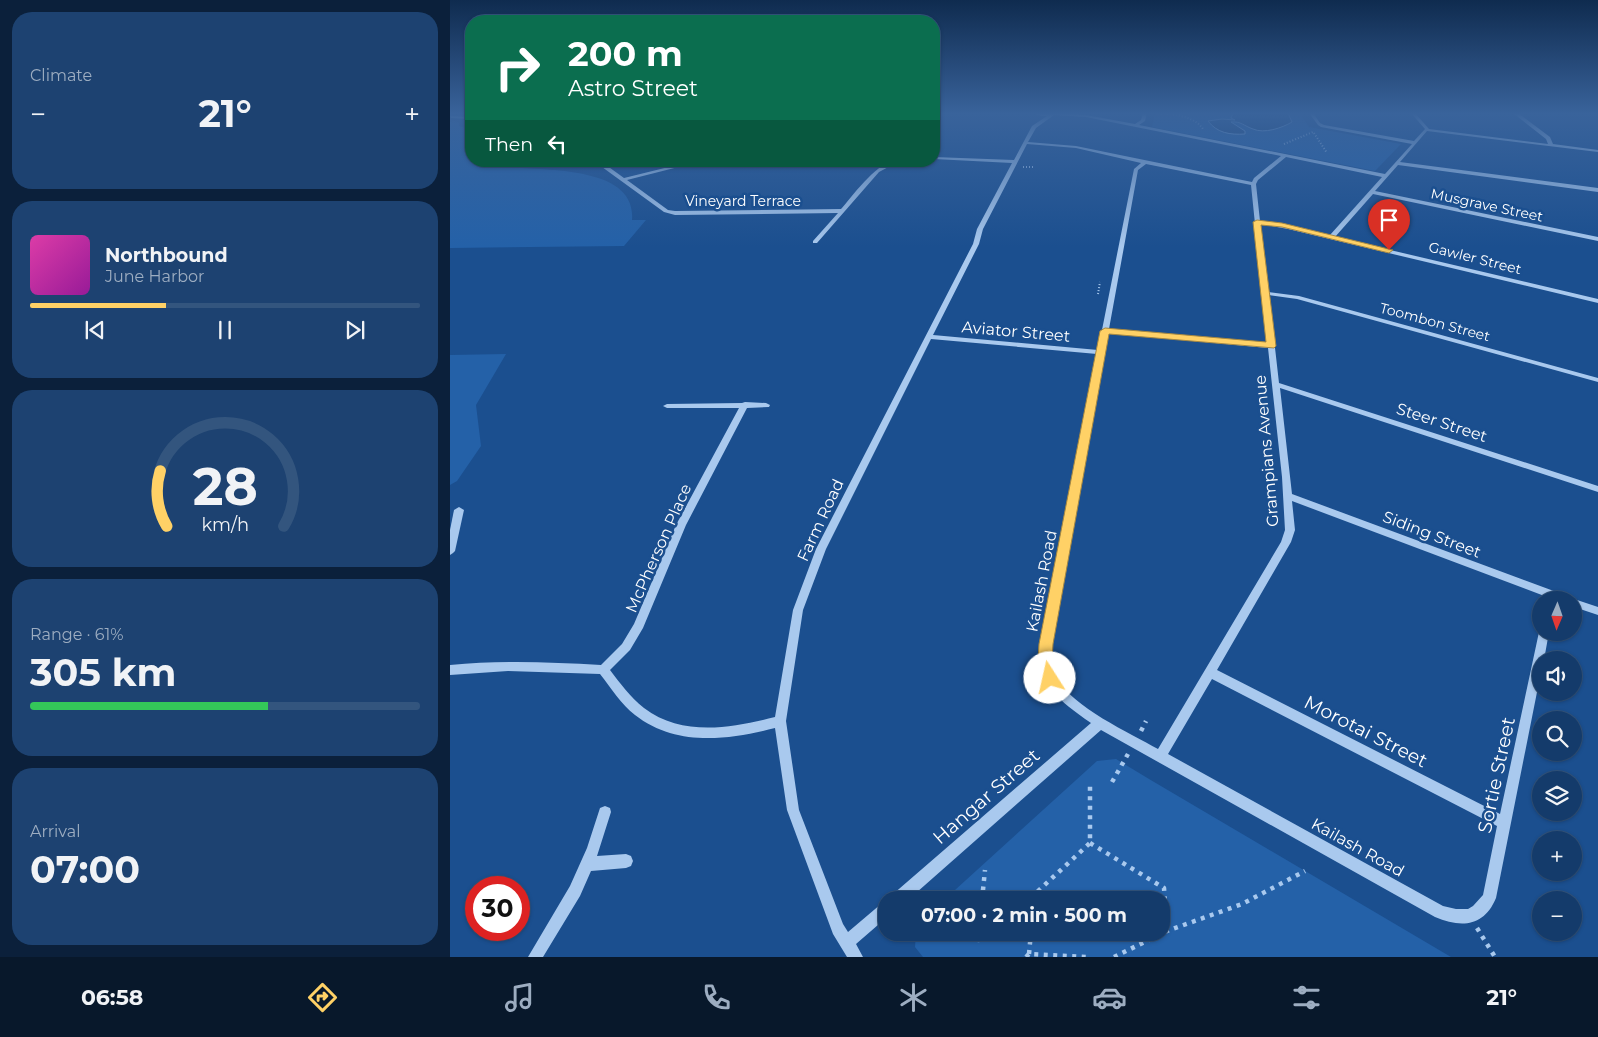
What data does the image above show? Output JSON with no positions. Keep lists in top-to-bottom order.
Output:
{
  "streets": {
    "street": [
      "Vineyard Terrace",
      "Musgrave Street",
      "Gawler Street",
      "Toombon Street",
      "Aviator Street",
      "Steer Street",
      "Grampians Avenue",
      "Farm Road",
      "Siding Street",
      "McPherson Place",
      "Kailash Road",
      "Morotai Street",
      "Sortie Street",
      "Hangar Street"
    ]
  },
  "crossings": [
    ["Gawler Street", "Grampians Avenue"],
    ["Toombon Street", "Grampians Avenue"],
    ["Aviator Street", "Farm Road"],
    ["Aviator Street", "Kailash Road"],
    ["Steer Street", "Grampians Avenue"],
    ["Grampians Avenue", "Siding Street"],
    ["Grampians Avenue", "Kailash Road"],
    ["Grampians Avenue", "Morotai Street"],
    ["Kailash Road", "Sortie Street"],
    ["Kailash Road", "Hangar Street"],
    ["Morotai Street", "Sortie Street"]
  ],
  "north": "bottom",
  "page": {
    "tile": [
      "Climate",
      ["Range · 61%", "305 km"],
      ["Arrival", "07:00"]
    ],
    "turn": ["200 m", "Astro Street"],
    "heat": ["−", "21°", "+"],
    "then": "Then",
    "song": ["Northbound", "June Harbor"],
    "map_buttons": ["+", "−"],
    "limit": "30",
    "trip": "07:00 · 2 min · 500 m",
    "tabs": ["06:58", "21°"],
    "gauge": ["28", "km/h"]
  }
}
